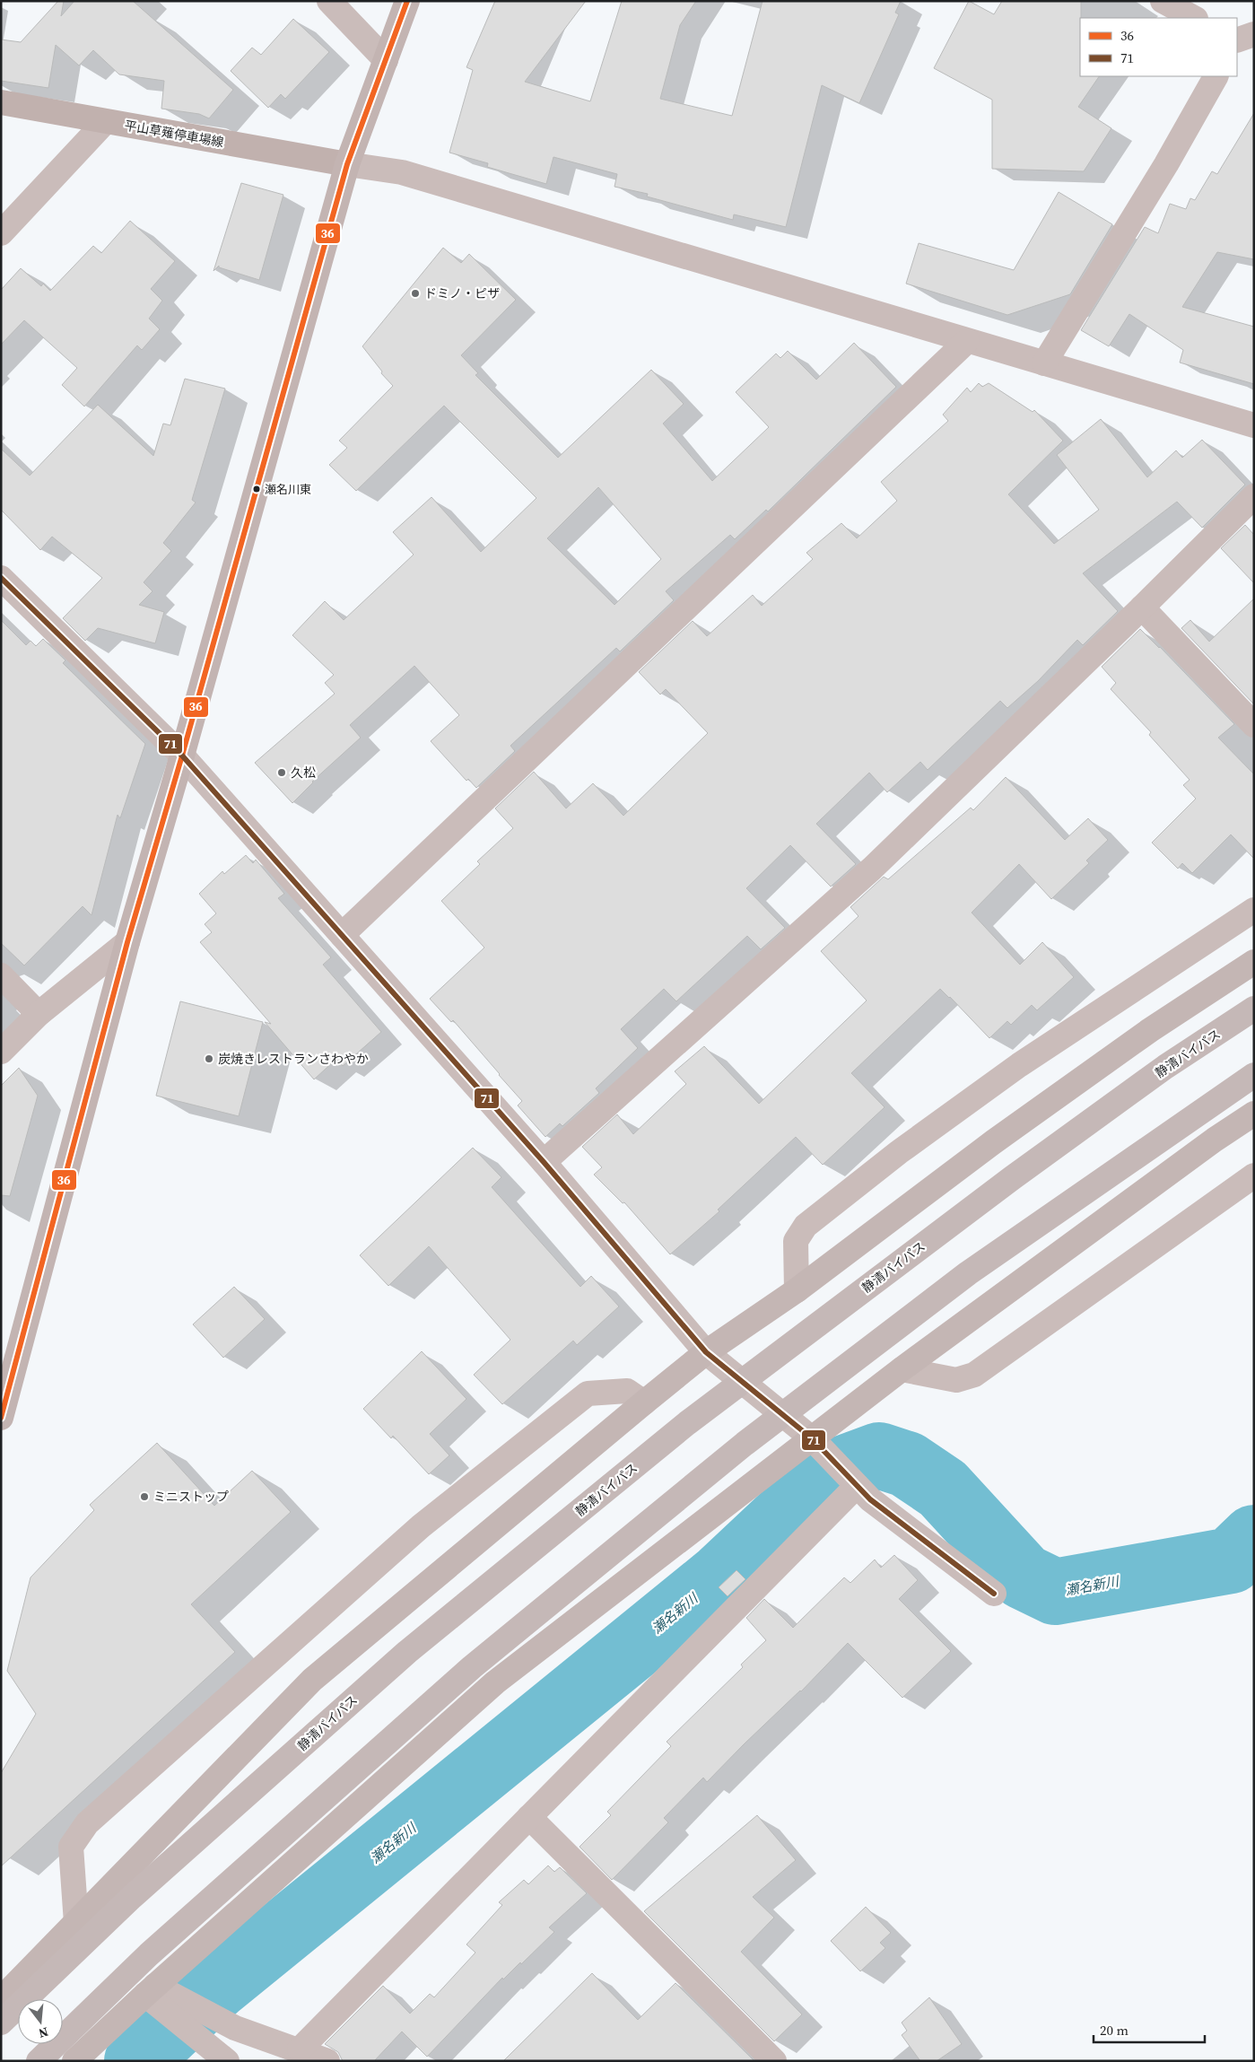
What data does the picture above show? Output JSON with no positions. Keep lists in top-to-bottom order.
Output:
{
  "streets": {
    "highway": ["静清バイパス"],
    "main road": ["平山草薙停車場線"]
  },
  "water": ["瀬名新川"],
  "places": [
    "ドミノ・ピザ",
    "瀬名川東",
    "久松",
    "炭焼きレストランさわやか",
    "ミニストップ"
  ],
  "lines": ["transit line 36", "transit line 71"],
  "legend": ["36", "71"],
  "scale_bar": "20 m",
  "north": "bottom"
}
